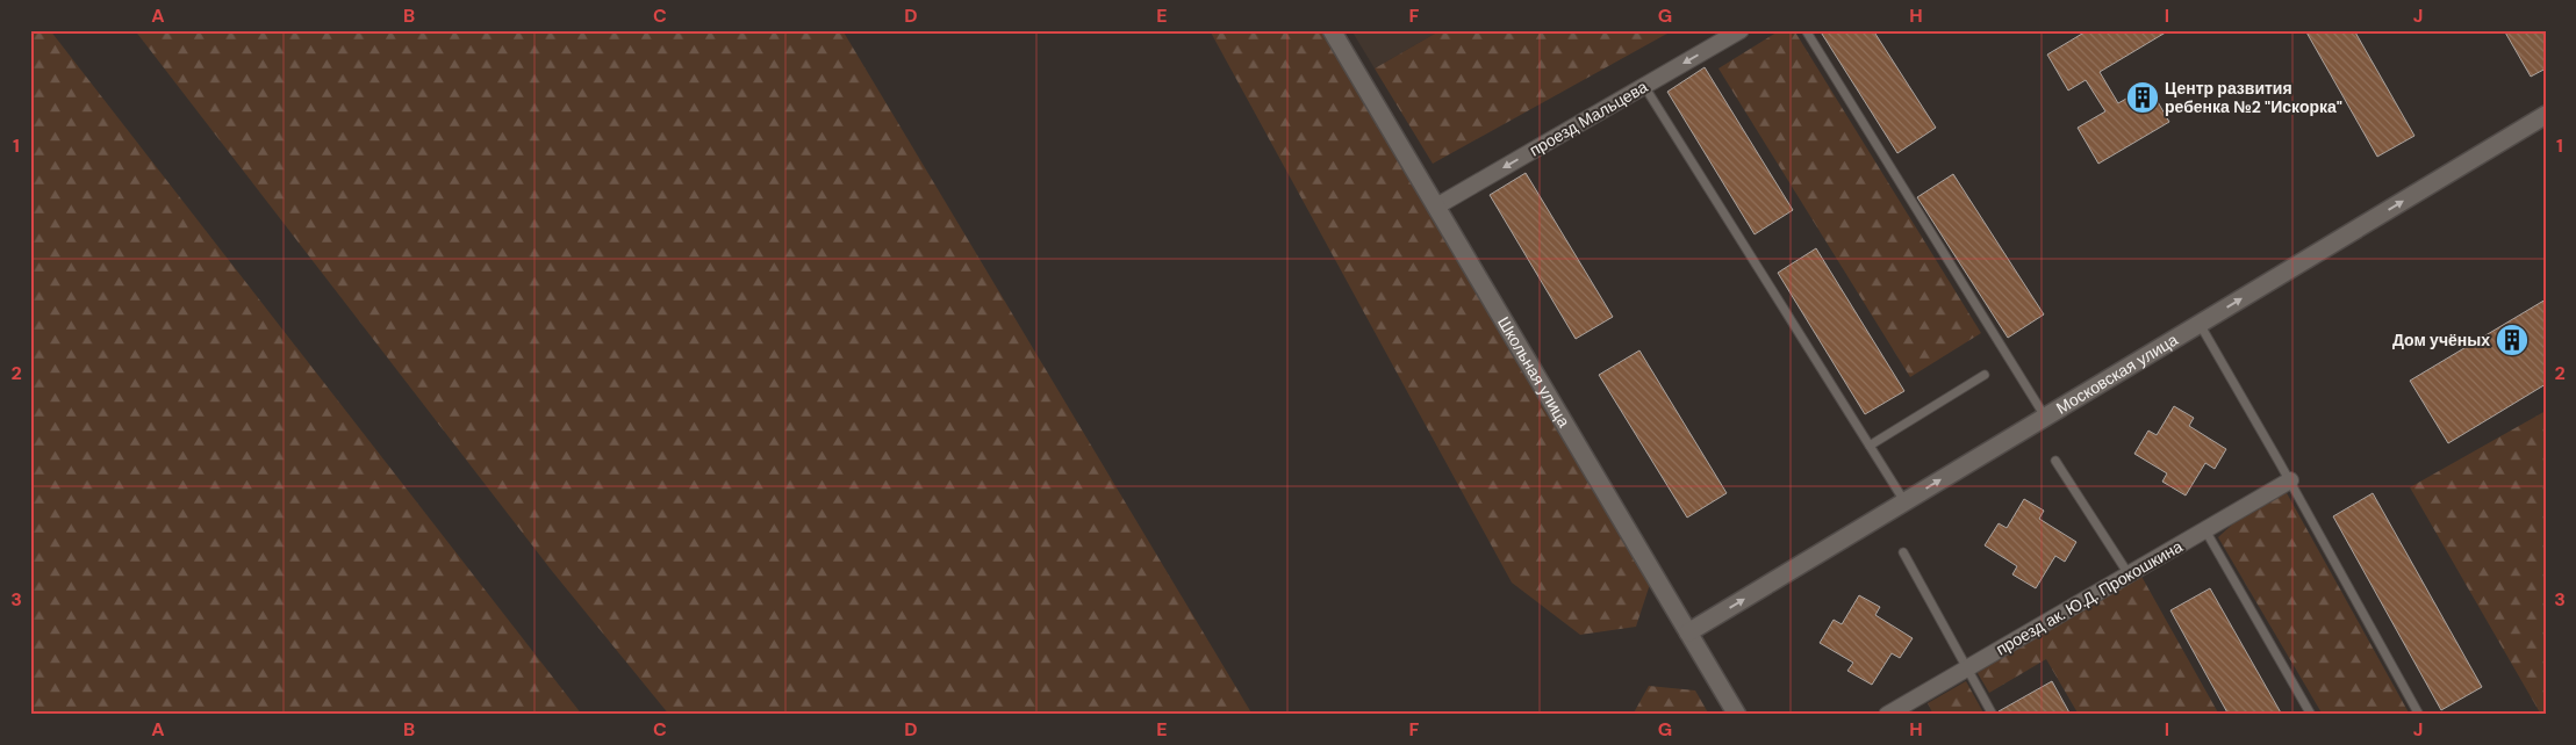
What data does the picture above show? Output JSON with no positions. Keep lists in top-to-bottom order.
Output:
{
  "streets": {
    "street": [
      "проезд Мальцева",
      "Школьная улица",
      "Московская улица",
      "проезд ак. Ю.Д. Прокошкина"
    ]
  },
  "crossings": [
    ["проезд Мальцева", "Школьная улица"],
    ["Школьная улица", "Московская улица"]
  ],
  "one_way": ["проезд Мальцева", "Московская улица"],
  "places": {
    "building": ["Центр развития ребенка №2 \"Искорка\"", "Дом учёных"]
  },
  "grid": {
    "columns": [
      "A",
      "B",
      "C",
      "D",
      "E",
      "F",
      "G",
      "H",
      "I",
      "J"
    ],
    "rows": ["1", "2", "3"]
  }
}
